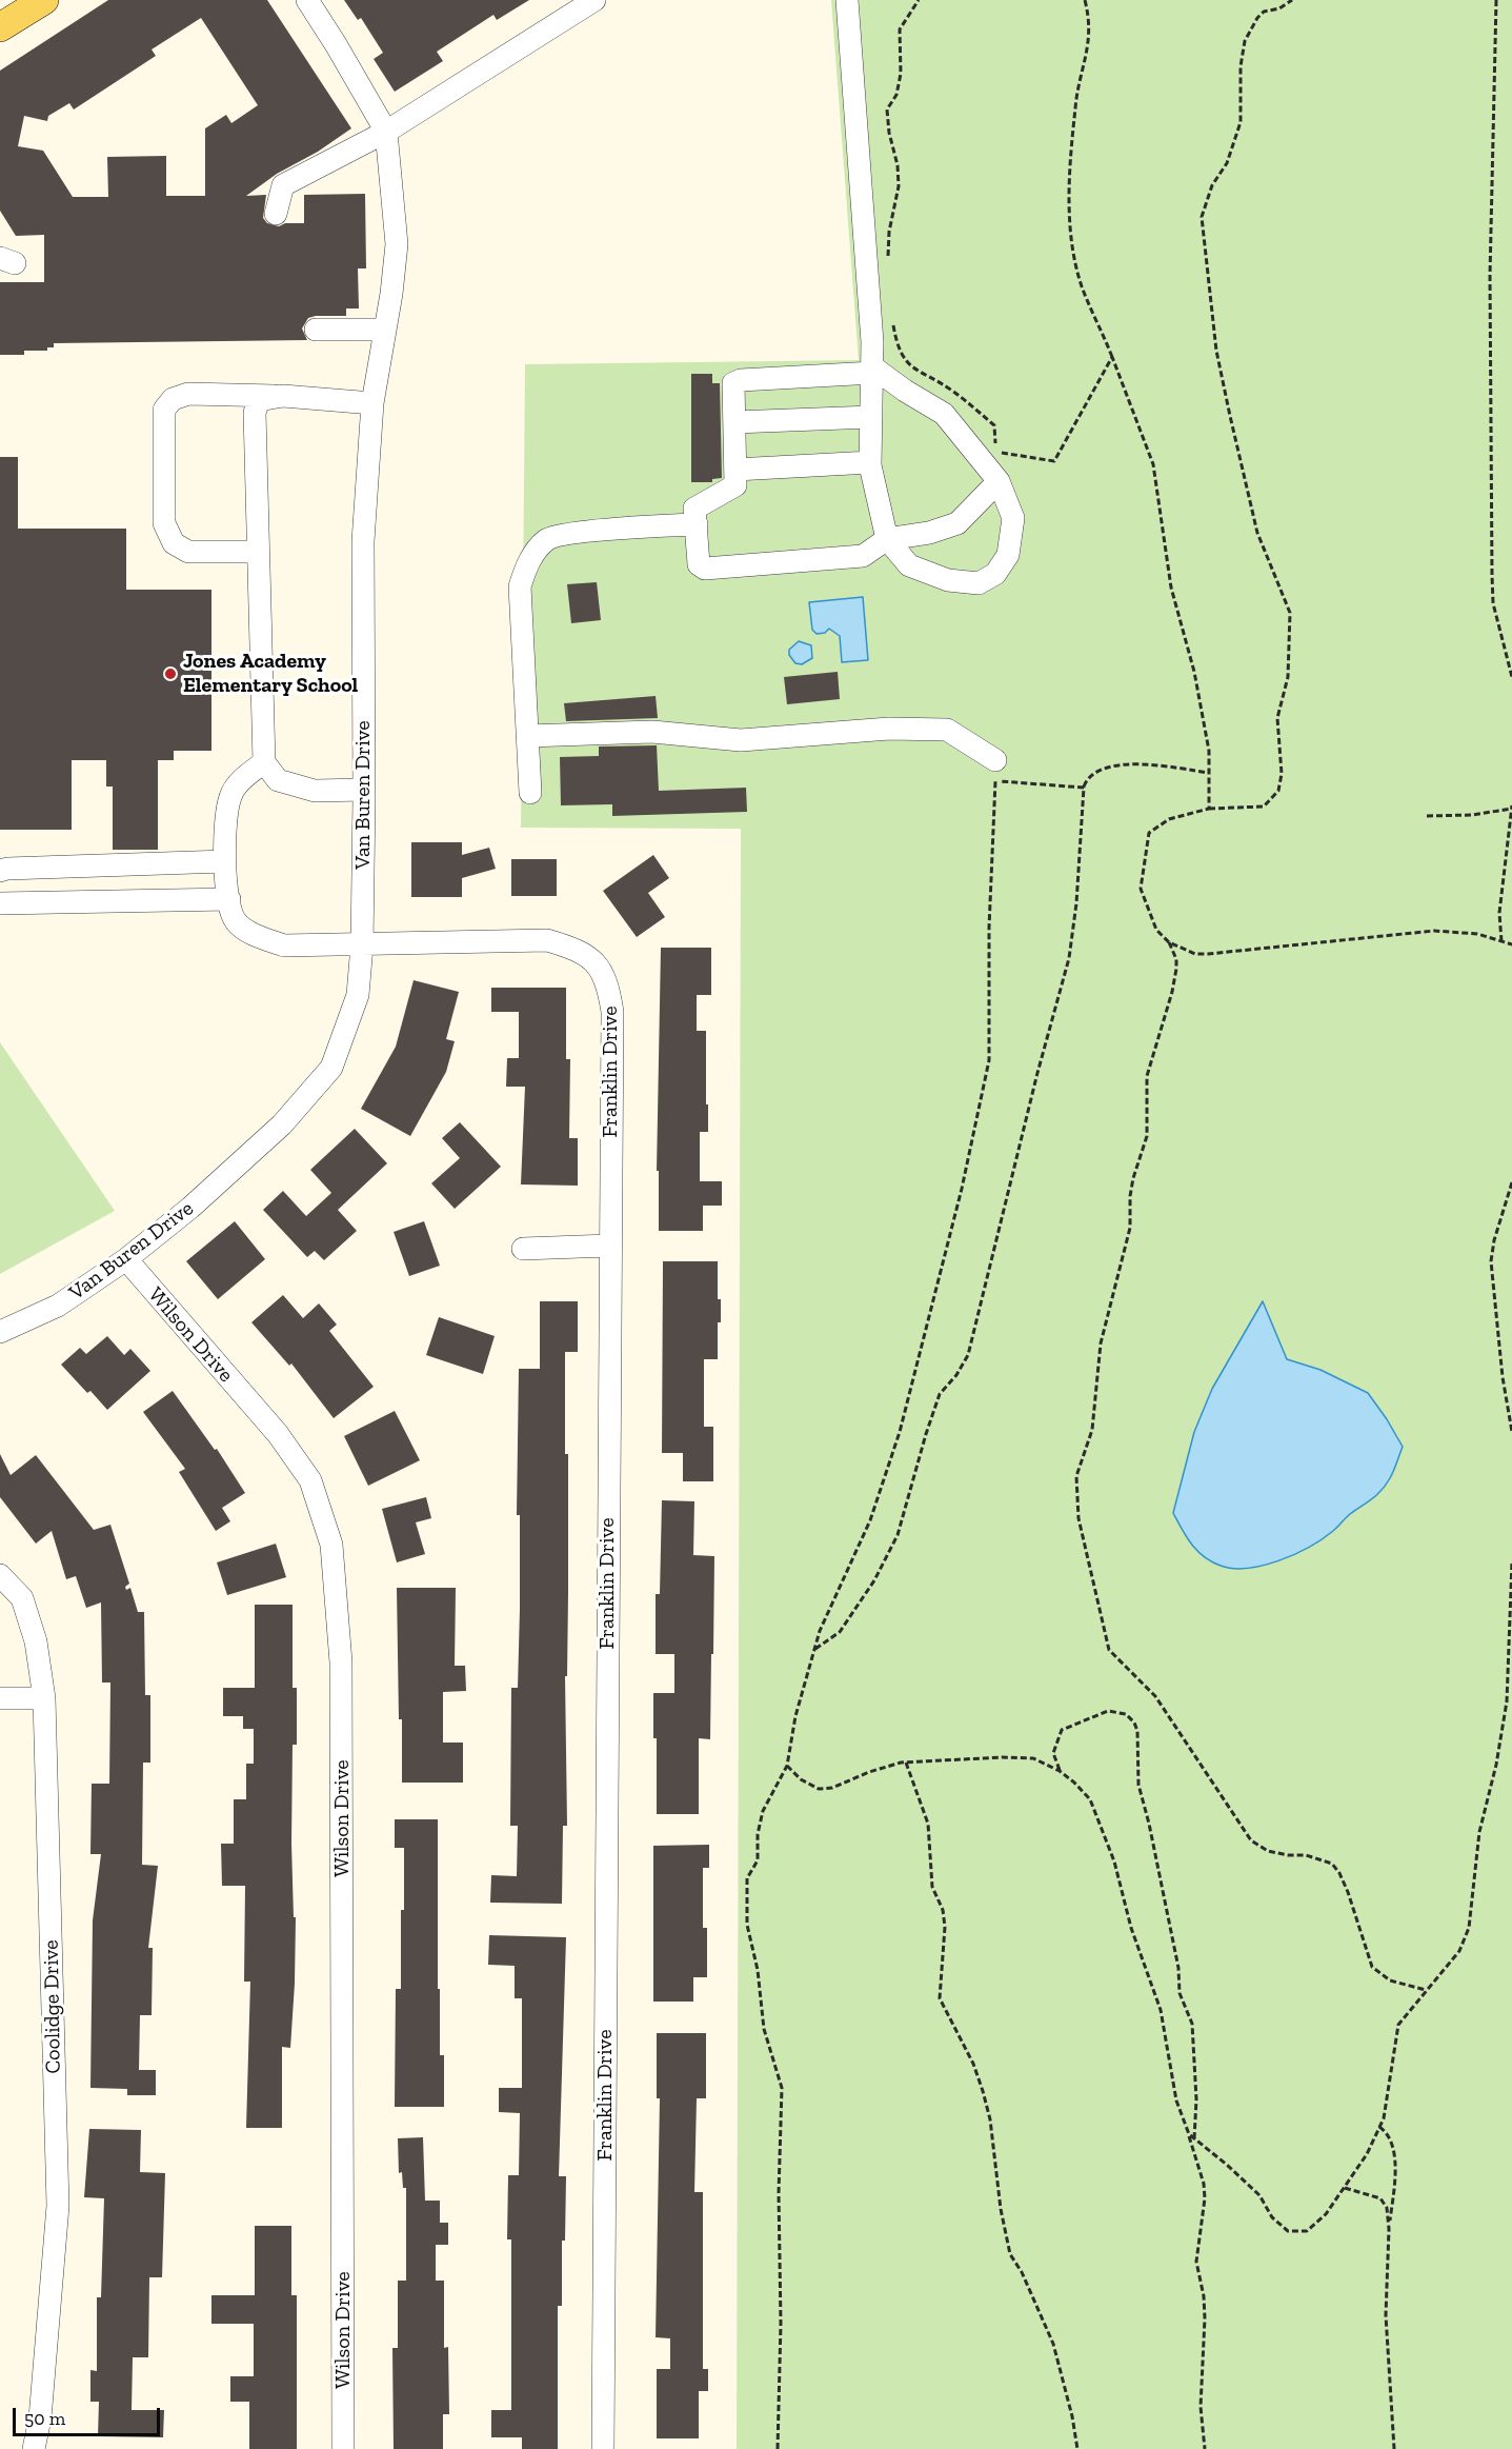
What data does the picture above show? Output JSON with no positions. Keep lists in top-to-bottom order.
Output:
{
  "streets": {
    "street": [
      "Van Buren Drive",
      "Franklin Drive",
      "Wilson Drive",
      "Coolidge Drive"
    ]
  },
  "crossings": [
    ["Van Buren Drive", "Franklin Drive"],
    ["Van Buren Drive", "Wilson Drive"]
  ],
  "places": ["Jones Academy Elementary School"],
  "scale_bar": "50 m"
}
